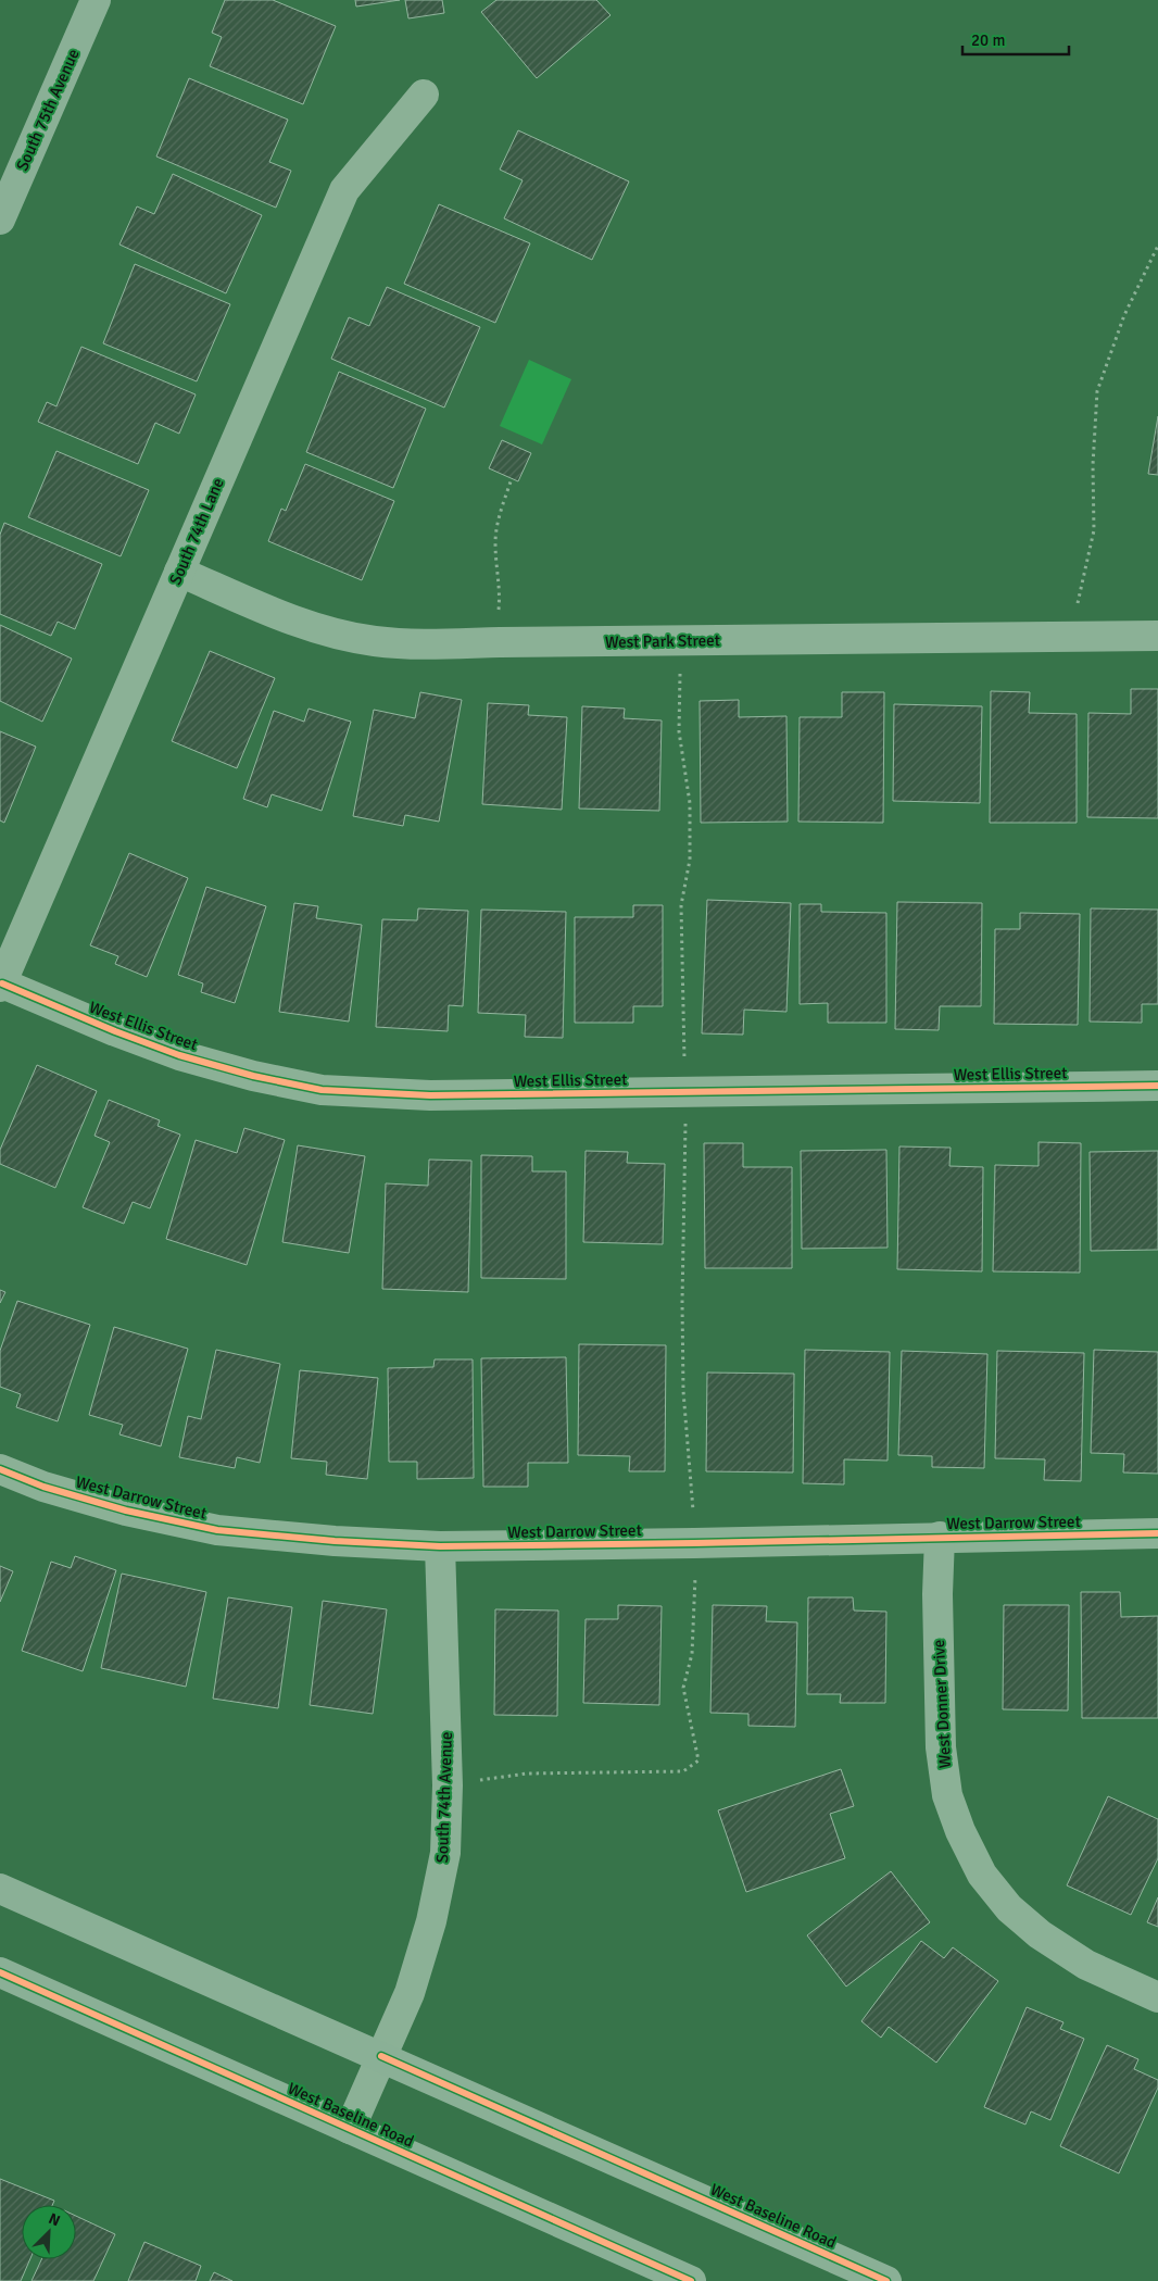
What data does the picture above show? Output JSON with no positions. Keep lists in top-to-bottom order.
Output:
{
  "streets": {
    "main road": ["South 75th Avenue", "West Baseline Road"],
    "street": [
      "South 74th Lane",
      "West Park Street",
      "West Ellis Street",
      "West Darrow Street",
      "West Donner Drive",
      "South 74th Avenue"
    ]
  },
  "crossings": [
    ["South 74th Lane", "West Park Street"],
    ["South 74th Lane", "West Ellis Street"],
    ["West Darrow Street", "West Donner Drive"],
    ["West Darrow Street", "South 74th Avenue"],
    ["South 74th Avenue", "West Baseline Road"]
  ],
  "scale_bar": "20 m",
  "north": "top right"
}
